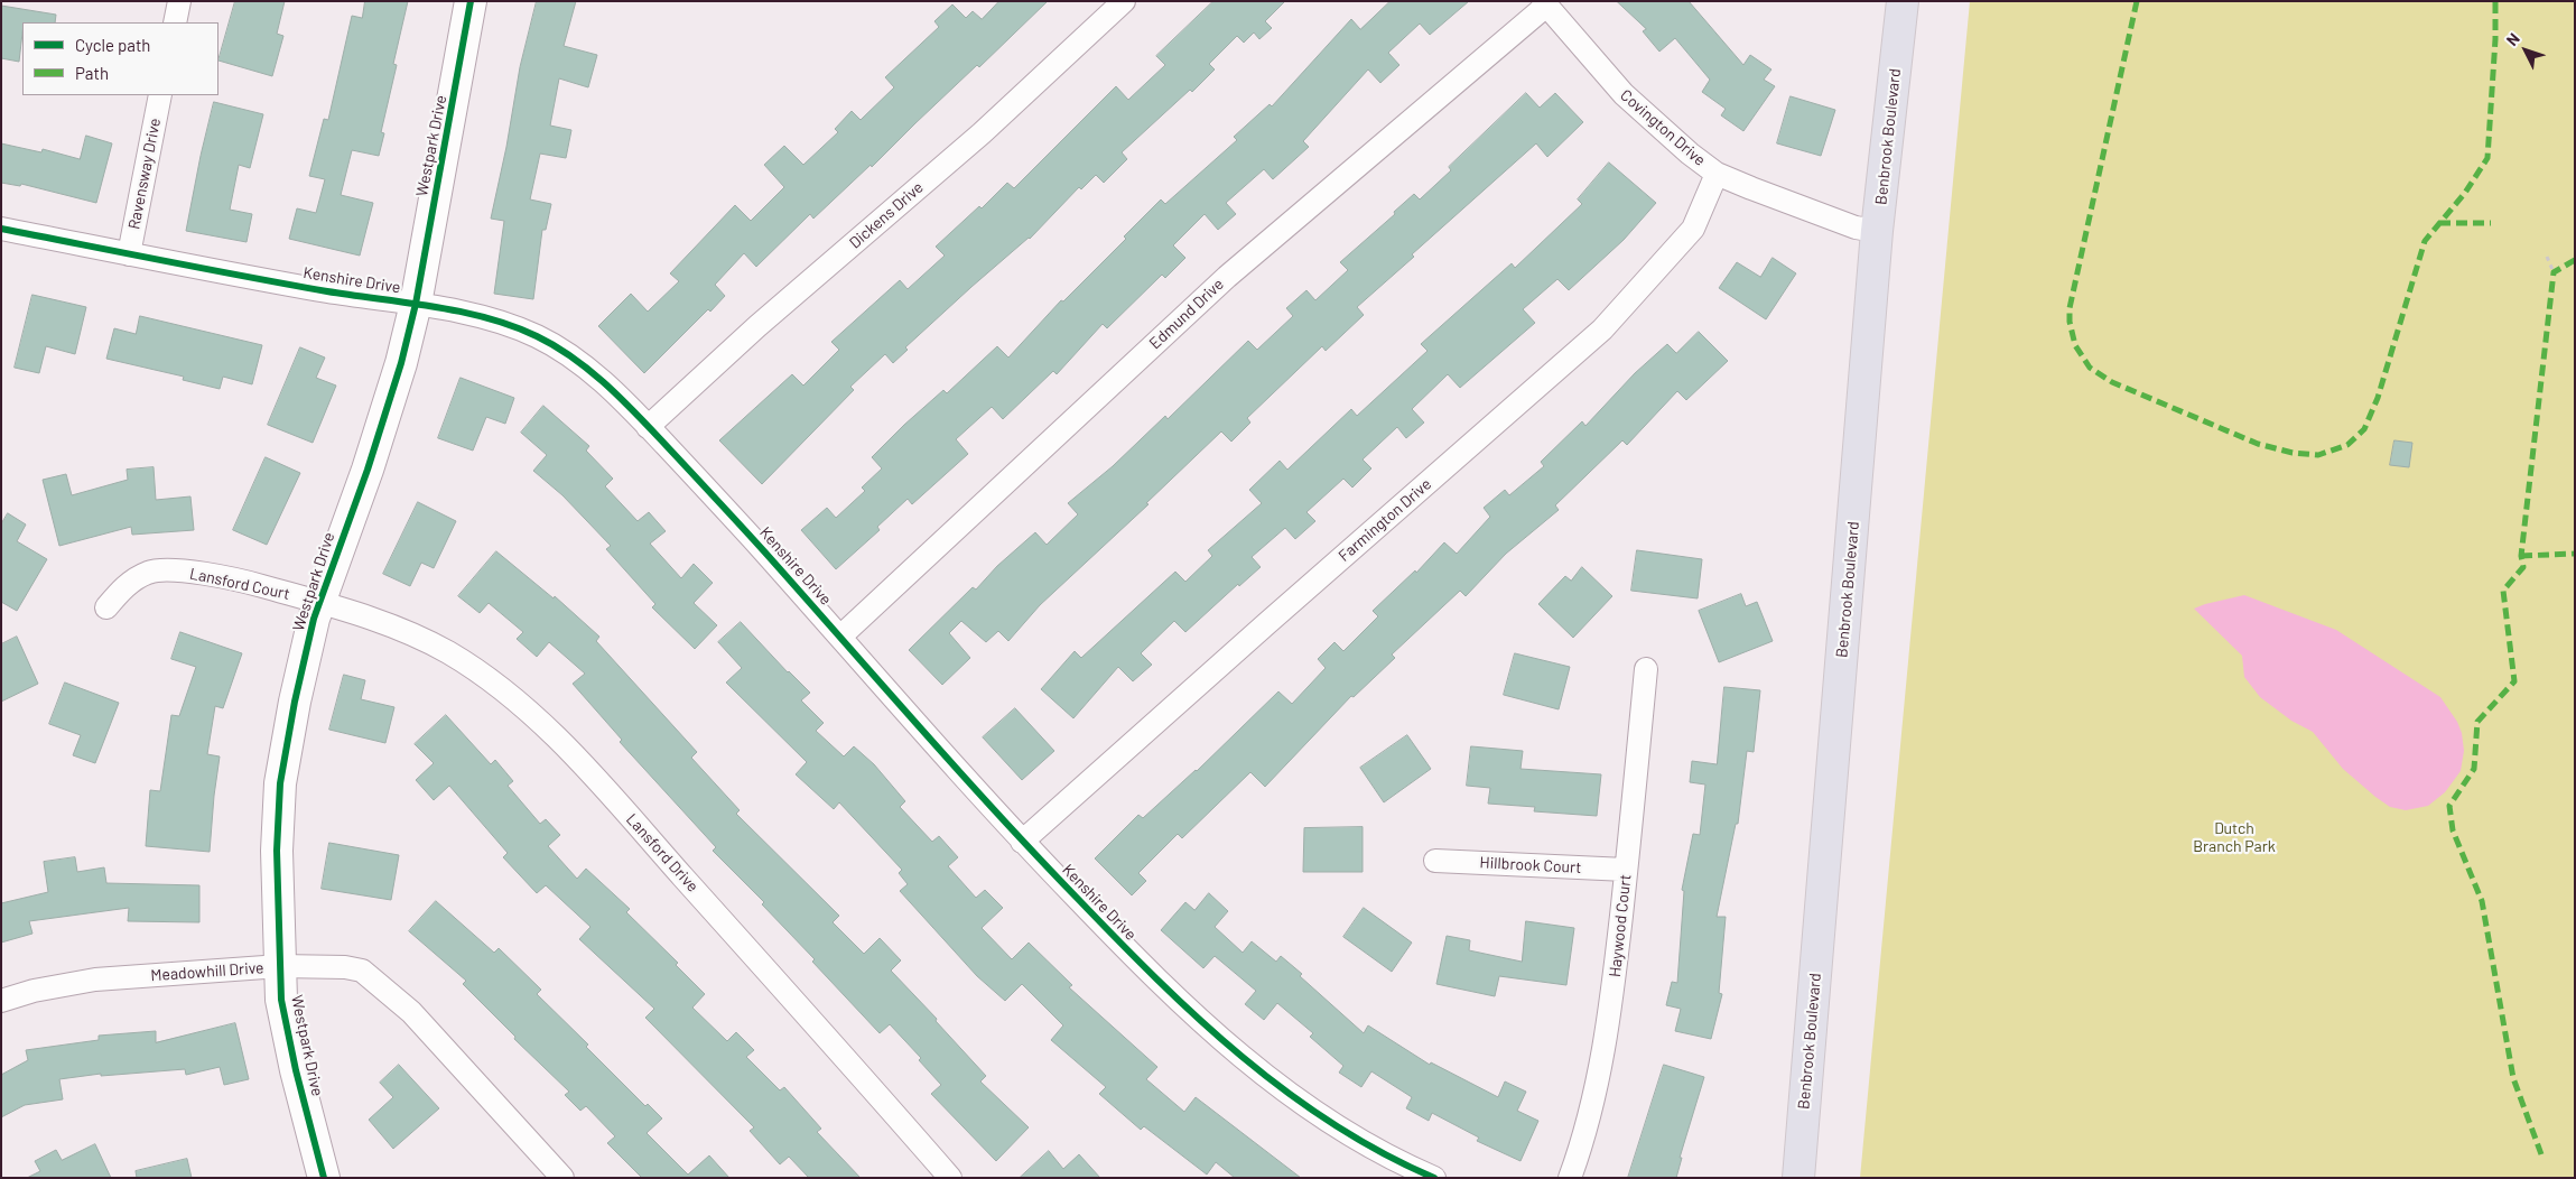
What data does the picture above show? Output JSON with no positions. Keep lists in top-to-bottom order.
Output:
{
  "streets": {
    "highway": ["Benbrook Boulevard"],
    "street": [
      "Covington Drive",
      "Westpark Drive",
      "Ravensway Drive",
      "Dickens Drive",
      "Kenshire Drive",
      "Edmund Drive",
      "Farmington Drive",
      "Lansford Court",
      "Lansford Drive",
      "Hillbrook Court",
      "Haywood Court",
      "Meadowhill Drive"
    ]
  },
  "crossings": [
    ["Covington Drive", "Benbrook Boulevard"],
    ["Covington Drive", "Edmund Drive"],
    ["Covington Drive", "Farmington Drive"],
    ["Westpark Drive", "Kenshire Drive"],
    ["Westpark Drive", "Lansford Court"],
    ["Westpark Drive", "Lansford Drive"],
    ["Westpark Drive", "Meadowhill Drive"],
    ["Ravensway Drive", "Kenshire Drive"],
    ["Dickens Drive", "Kenshire Drive"],
    ["Kenshire Drive", "Edmund Drive"],
    ["Kenshire Drive", "Farmington Drive"],
    ["Lansford Court", "Lansford Drive"],
    ["Hillbrook Court", "Haywood Court"]
  ],
  "parks": ["Dutch Branch Park"],
  "legend": ["Cycle path", "Path"],
  "north": "top left"
}
